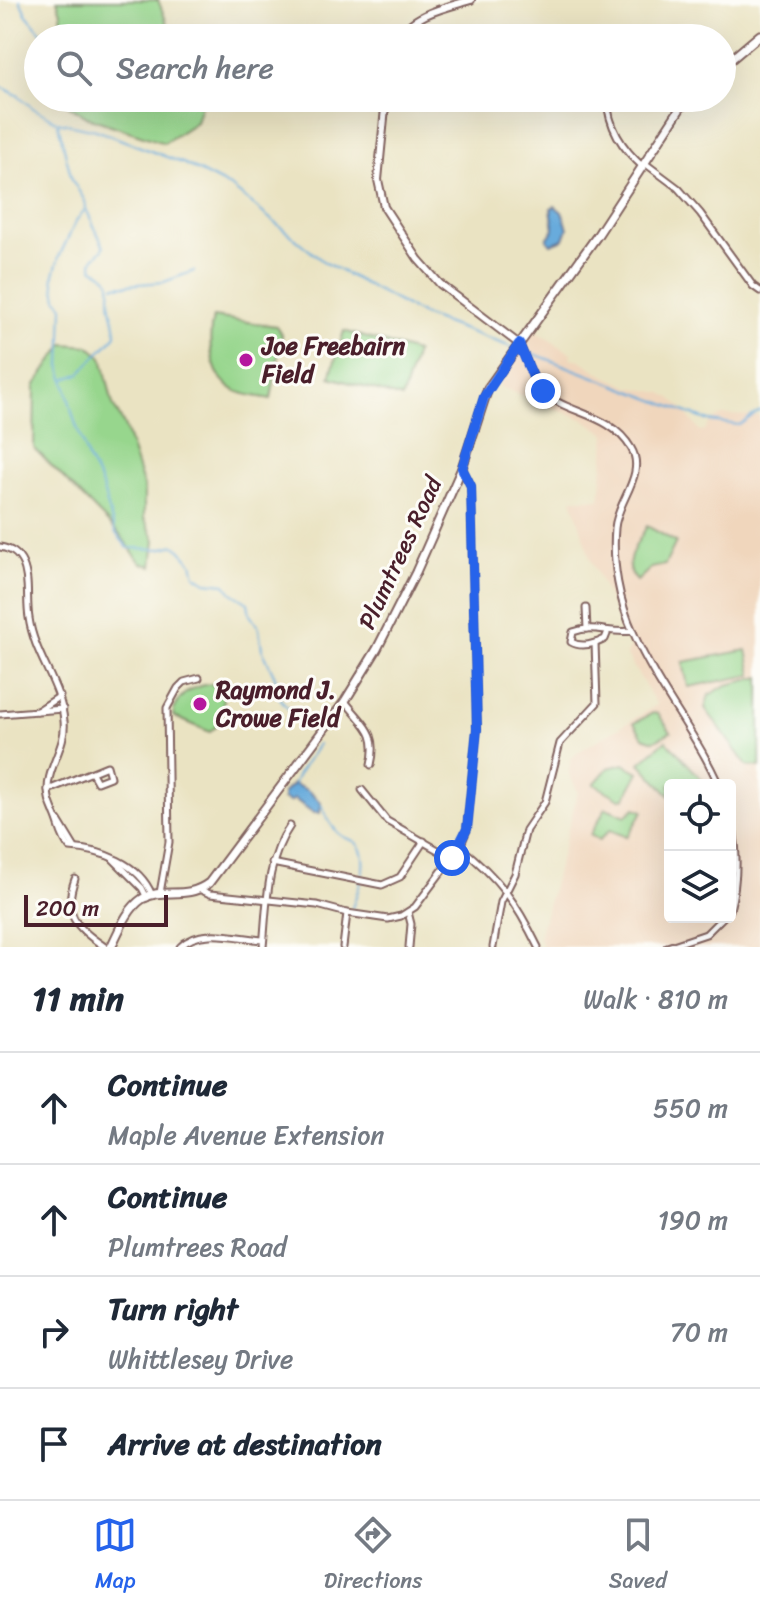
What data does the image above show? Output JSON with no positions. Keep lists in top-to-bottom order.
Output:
{
  "streets": {
    "main road": ["Plumtrees Road"]
  },
  "places": ["Joe Freebairn Field", "Raymond J. Crowe Field"],
  "scale_bar": "200 m",
  "page": {
    "search": "Search here",
    "scale": "200 m",
    "heading": ["11 min", "Walk · 810 m"],
    "list": [
      ["Continue", "Maple Avenue Extension", "550 m"],
      ["Continue", "Plumtrees Road", "190 m"],
      ["Turn right", "Whittlesey Drive", "70 m"],
      "Arrive at destination"
    ],
    "nav": ["Map", "Directions", "Saved"]
  }
}
